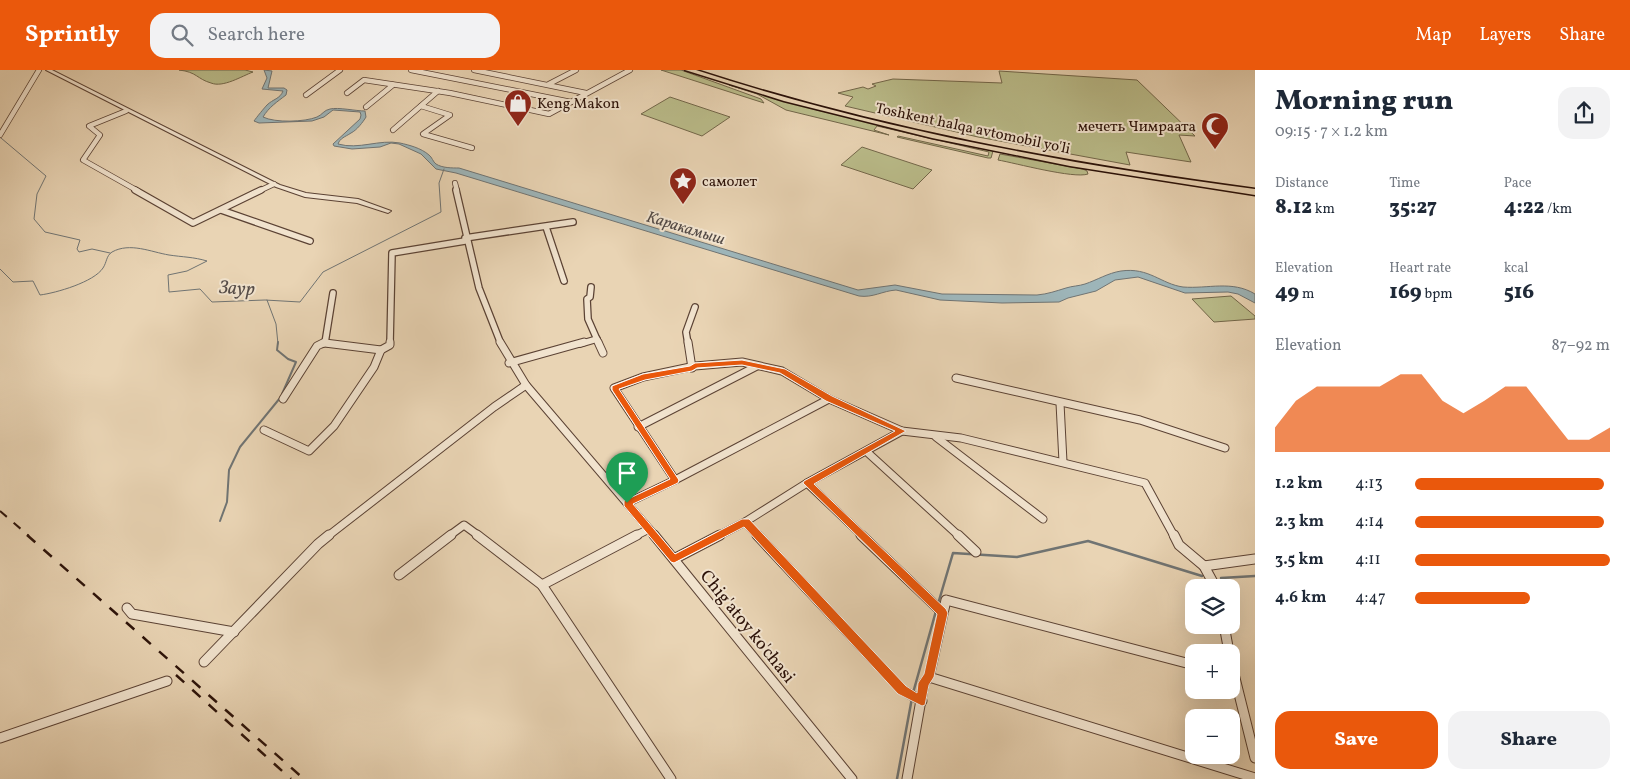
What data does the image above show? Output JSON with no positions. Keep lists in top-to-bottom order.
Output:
{
  "streets": {
    "highway": ["Toshkent halqa avtomobil yo'li"],
    "street": ["Chig'atoy ko'chasi"]
  },
  "water": ["Каракамыш", "Заур"],
  "places": {
    "shop": ["Keng Makon"],
    "mosque": ["мечеть Чимраата"],
    "place": ["самолет"]
  },
  "page": {
    "header": "Sprintly",
    "search": "Search here",
    "nav": ["Map", "Layers", "Share"],
    "heading": ["Morning run", "09:15 · 7 × 1.2 km"],
    "stats": [
      ["Distance", "8.12 km"],
      ["Time", "35:27"],
      ["Pace", "4:22 /km"],
      ["Elevation", "49 m"],
      ["Heart rate", "169 bpm"],
      ["kcal", "516"]
    ],
    "chart": ["Elevation", "87–92 m"],
    "list": [
      {
        "name": "1.2 km",
        "note": "4:13"
      },
      {
        "name": "2.3 km",
        "note": "4:14"
      },
      {
        "name": "3.5 km",
        "note": "4:11"
      },
      {
        "name": "4.6 km",
        "note": "4:47"
      }
    ],
    "map_buttons": ["+", "−"],
    "buttons": ["Save", "Share"]
  }
}
